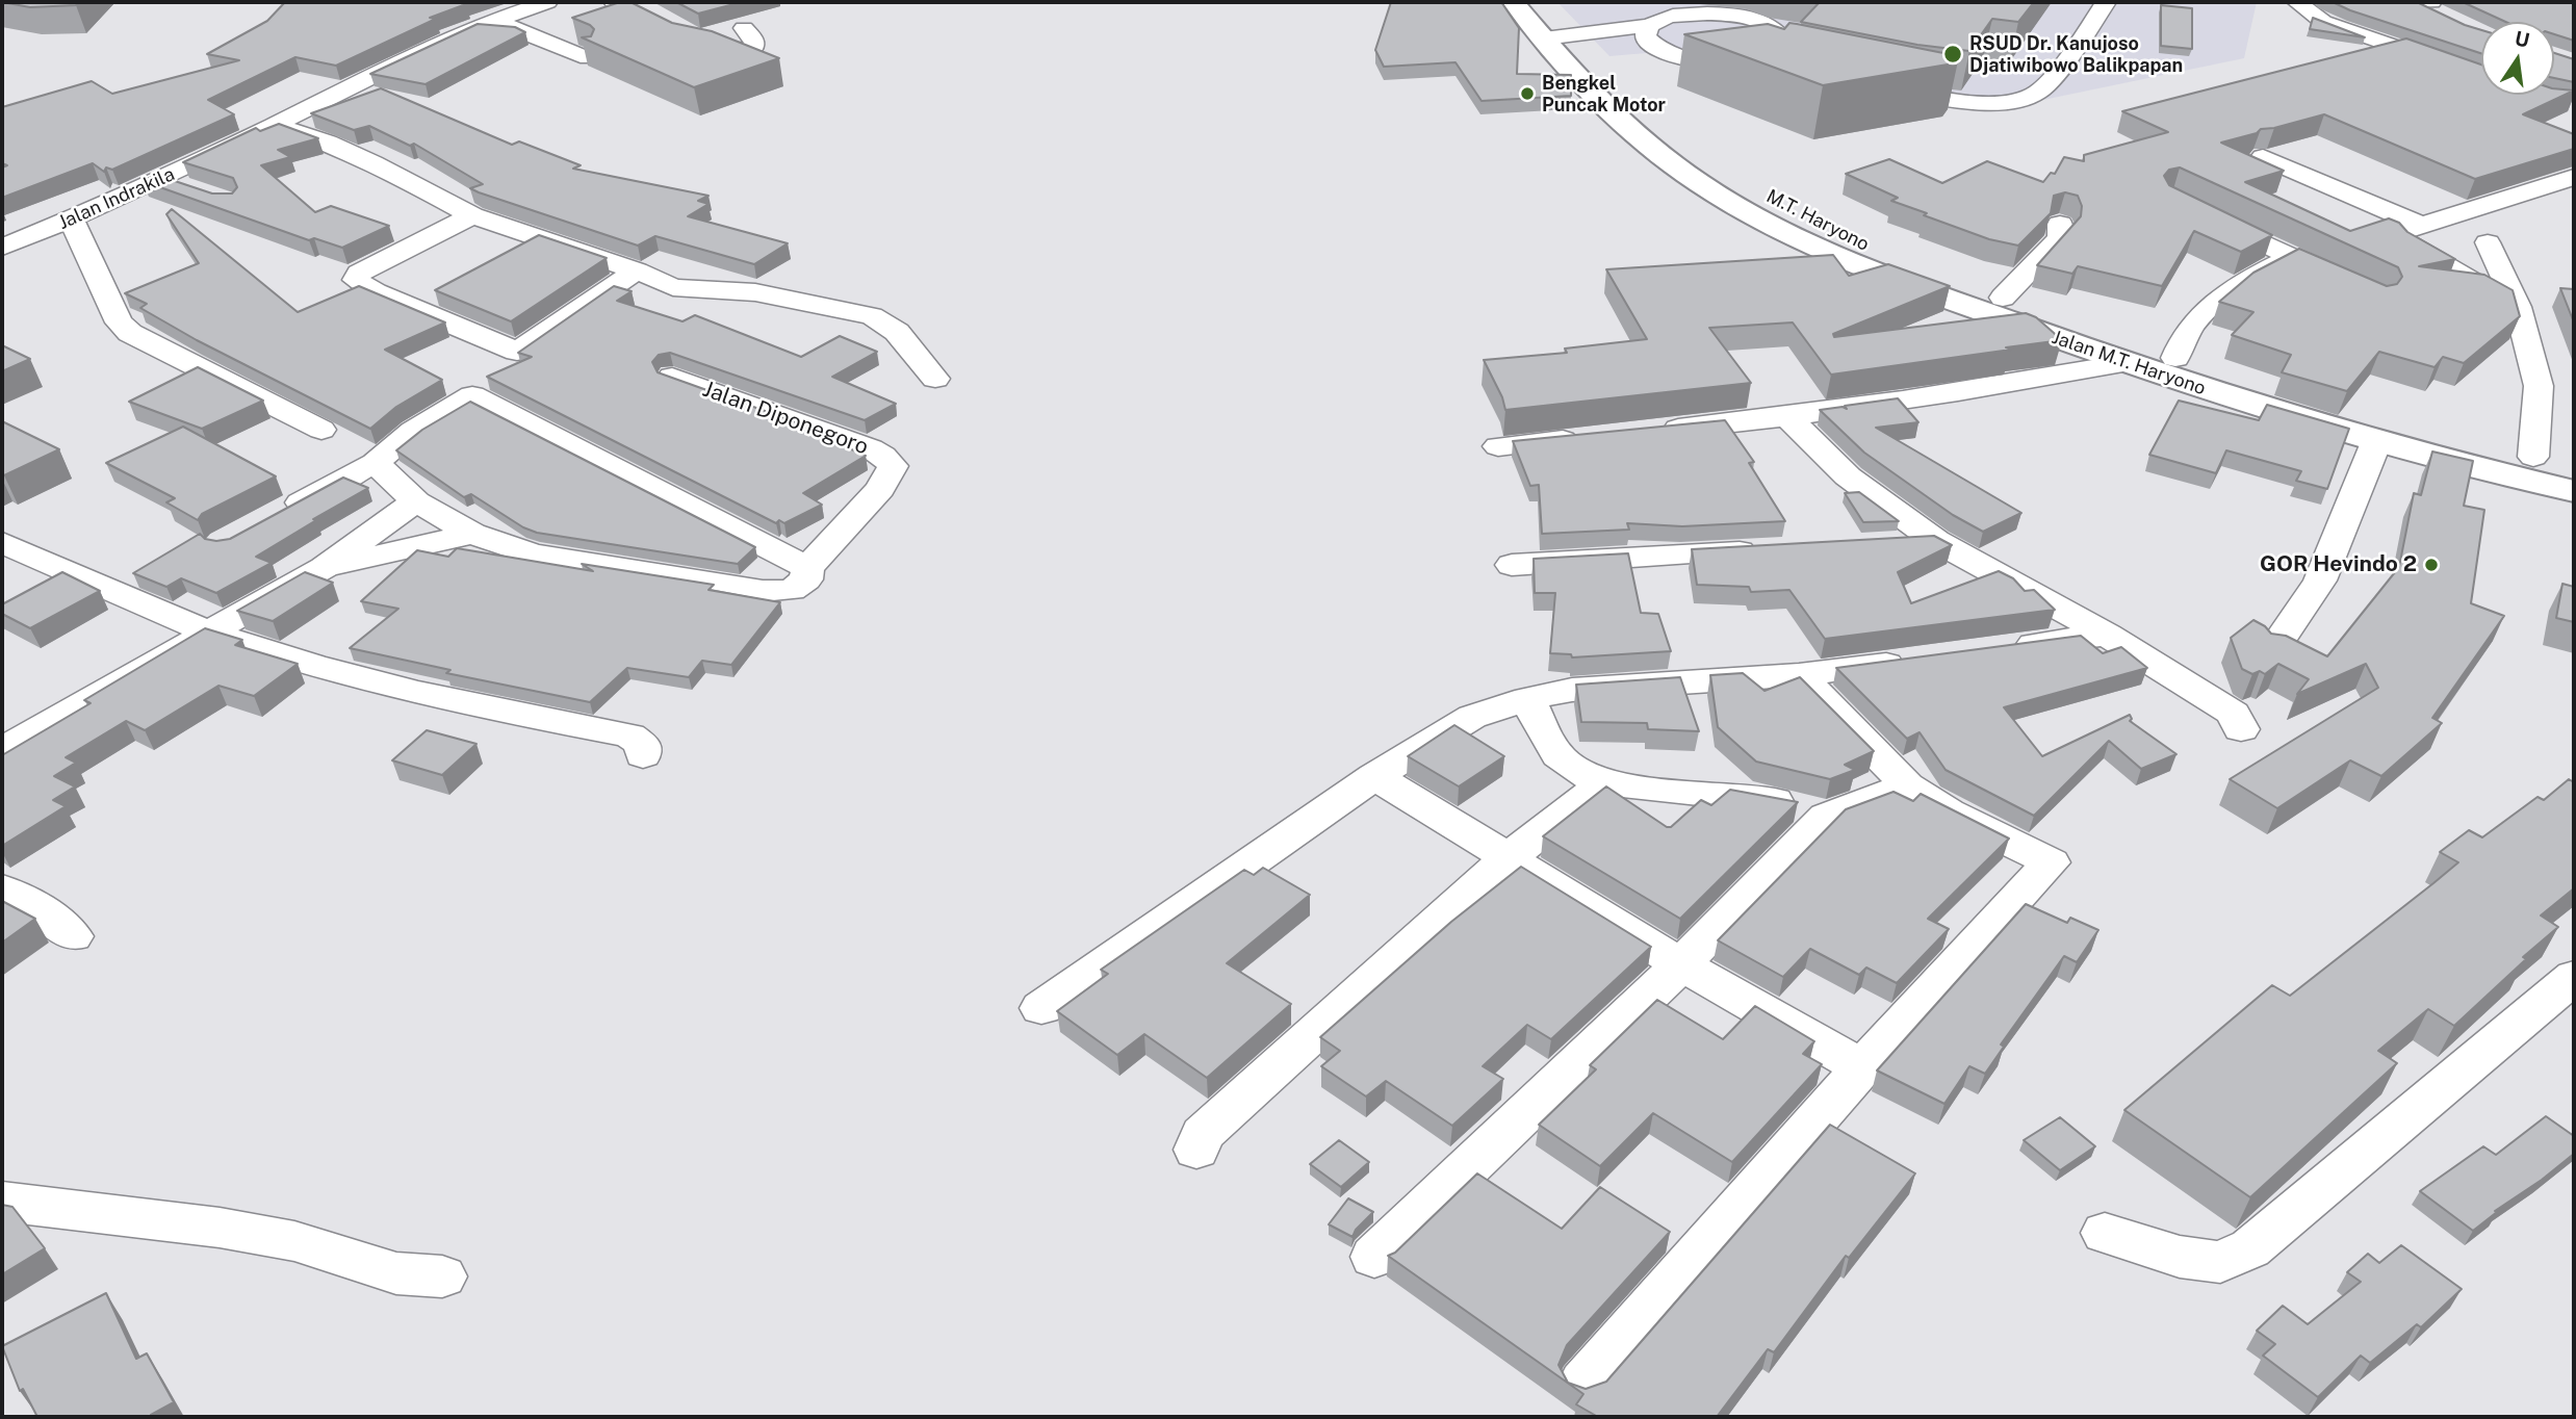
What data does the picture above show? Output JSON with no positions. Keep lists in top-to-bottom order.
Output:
{
  "streets": {
    "highway": ["M.T. Haryono", "Jalan M.T. Haryono"],
    "street": ["Jalan Indrakila", "Jalan Diponegoro"]
  },
  "crossings": [
    ["M.T. Haryono", "Jalan M.T. Haryono"]
  ],
  "places": ["RSUD Dr. Kanujoso Djatiwibowo Balikpapan", "Bengkel Puncak Motor", "GOR Hevindo 2"],
  "north": "top"
}
